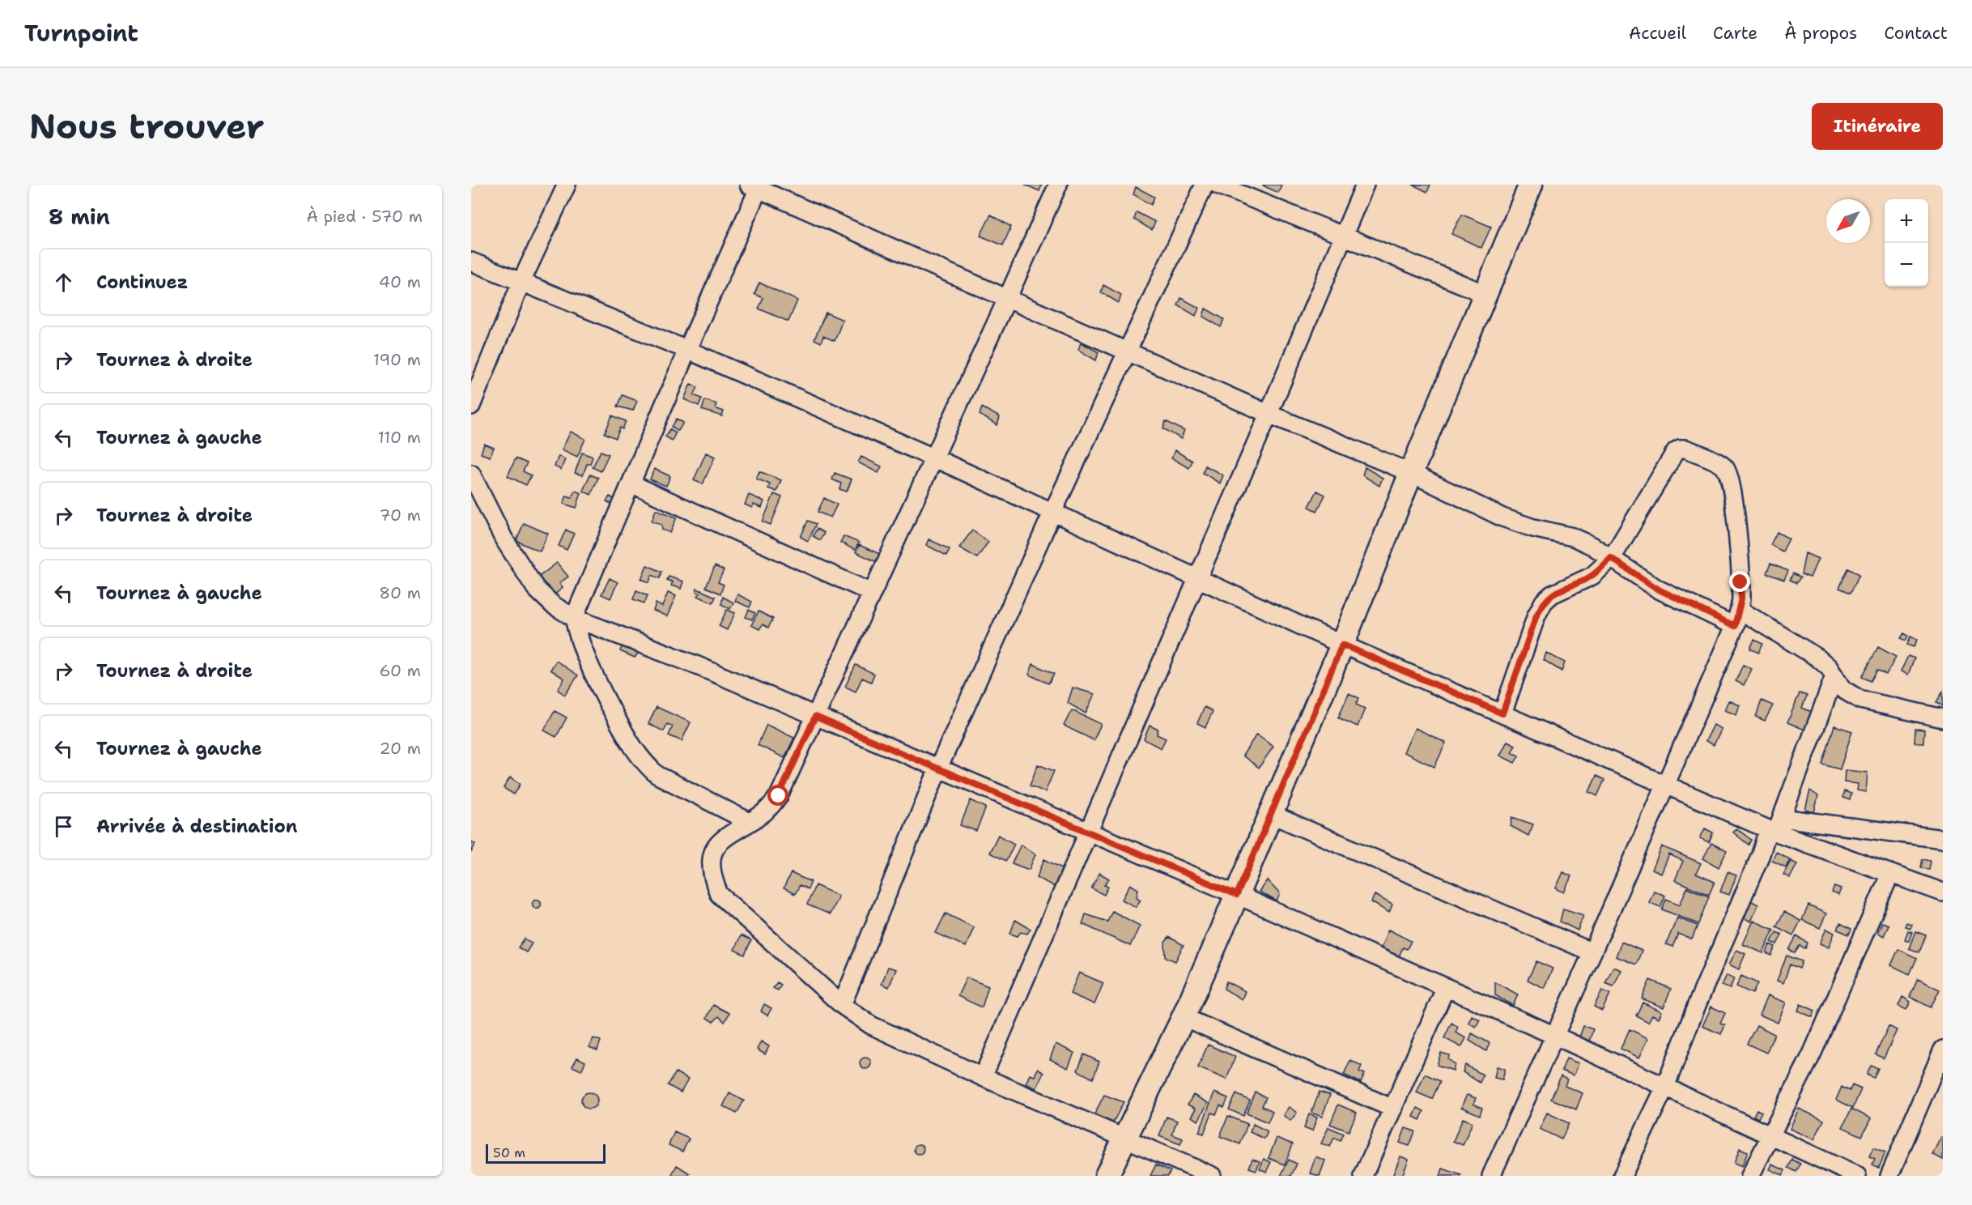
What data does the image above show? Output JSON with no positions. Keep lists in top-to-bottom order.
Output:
{
  "scale_bar": "50 m",
  "north": "bottom left",
  "page": {
    "header": "Turnpoint",
    "nav": [
      "Accueil",
      "Carte",
      "À propos",
      "Contact"
    ],
    "buttons": "Itinéraire",
    "title": "Nous trouver",
    "heading": ["8 min", "À pied · 570 m"],
    "map_buttons": ["+", "−"],
    "list": [
      ["Continuez", "40 m"],
      ["Tournez à droite", "190 m"],
      ["Tournez à gauche", "110 m"],
      ["Tournez à droite", "70 m"],
      ["Tournez à gauche", "80 m"],
      ["Tournez à droite", "60 m"],
      ["Tournez à gauche", "20 m"],
      "Arrivée à destination"
    ],
    "scale": "50 m"
  }
}
